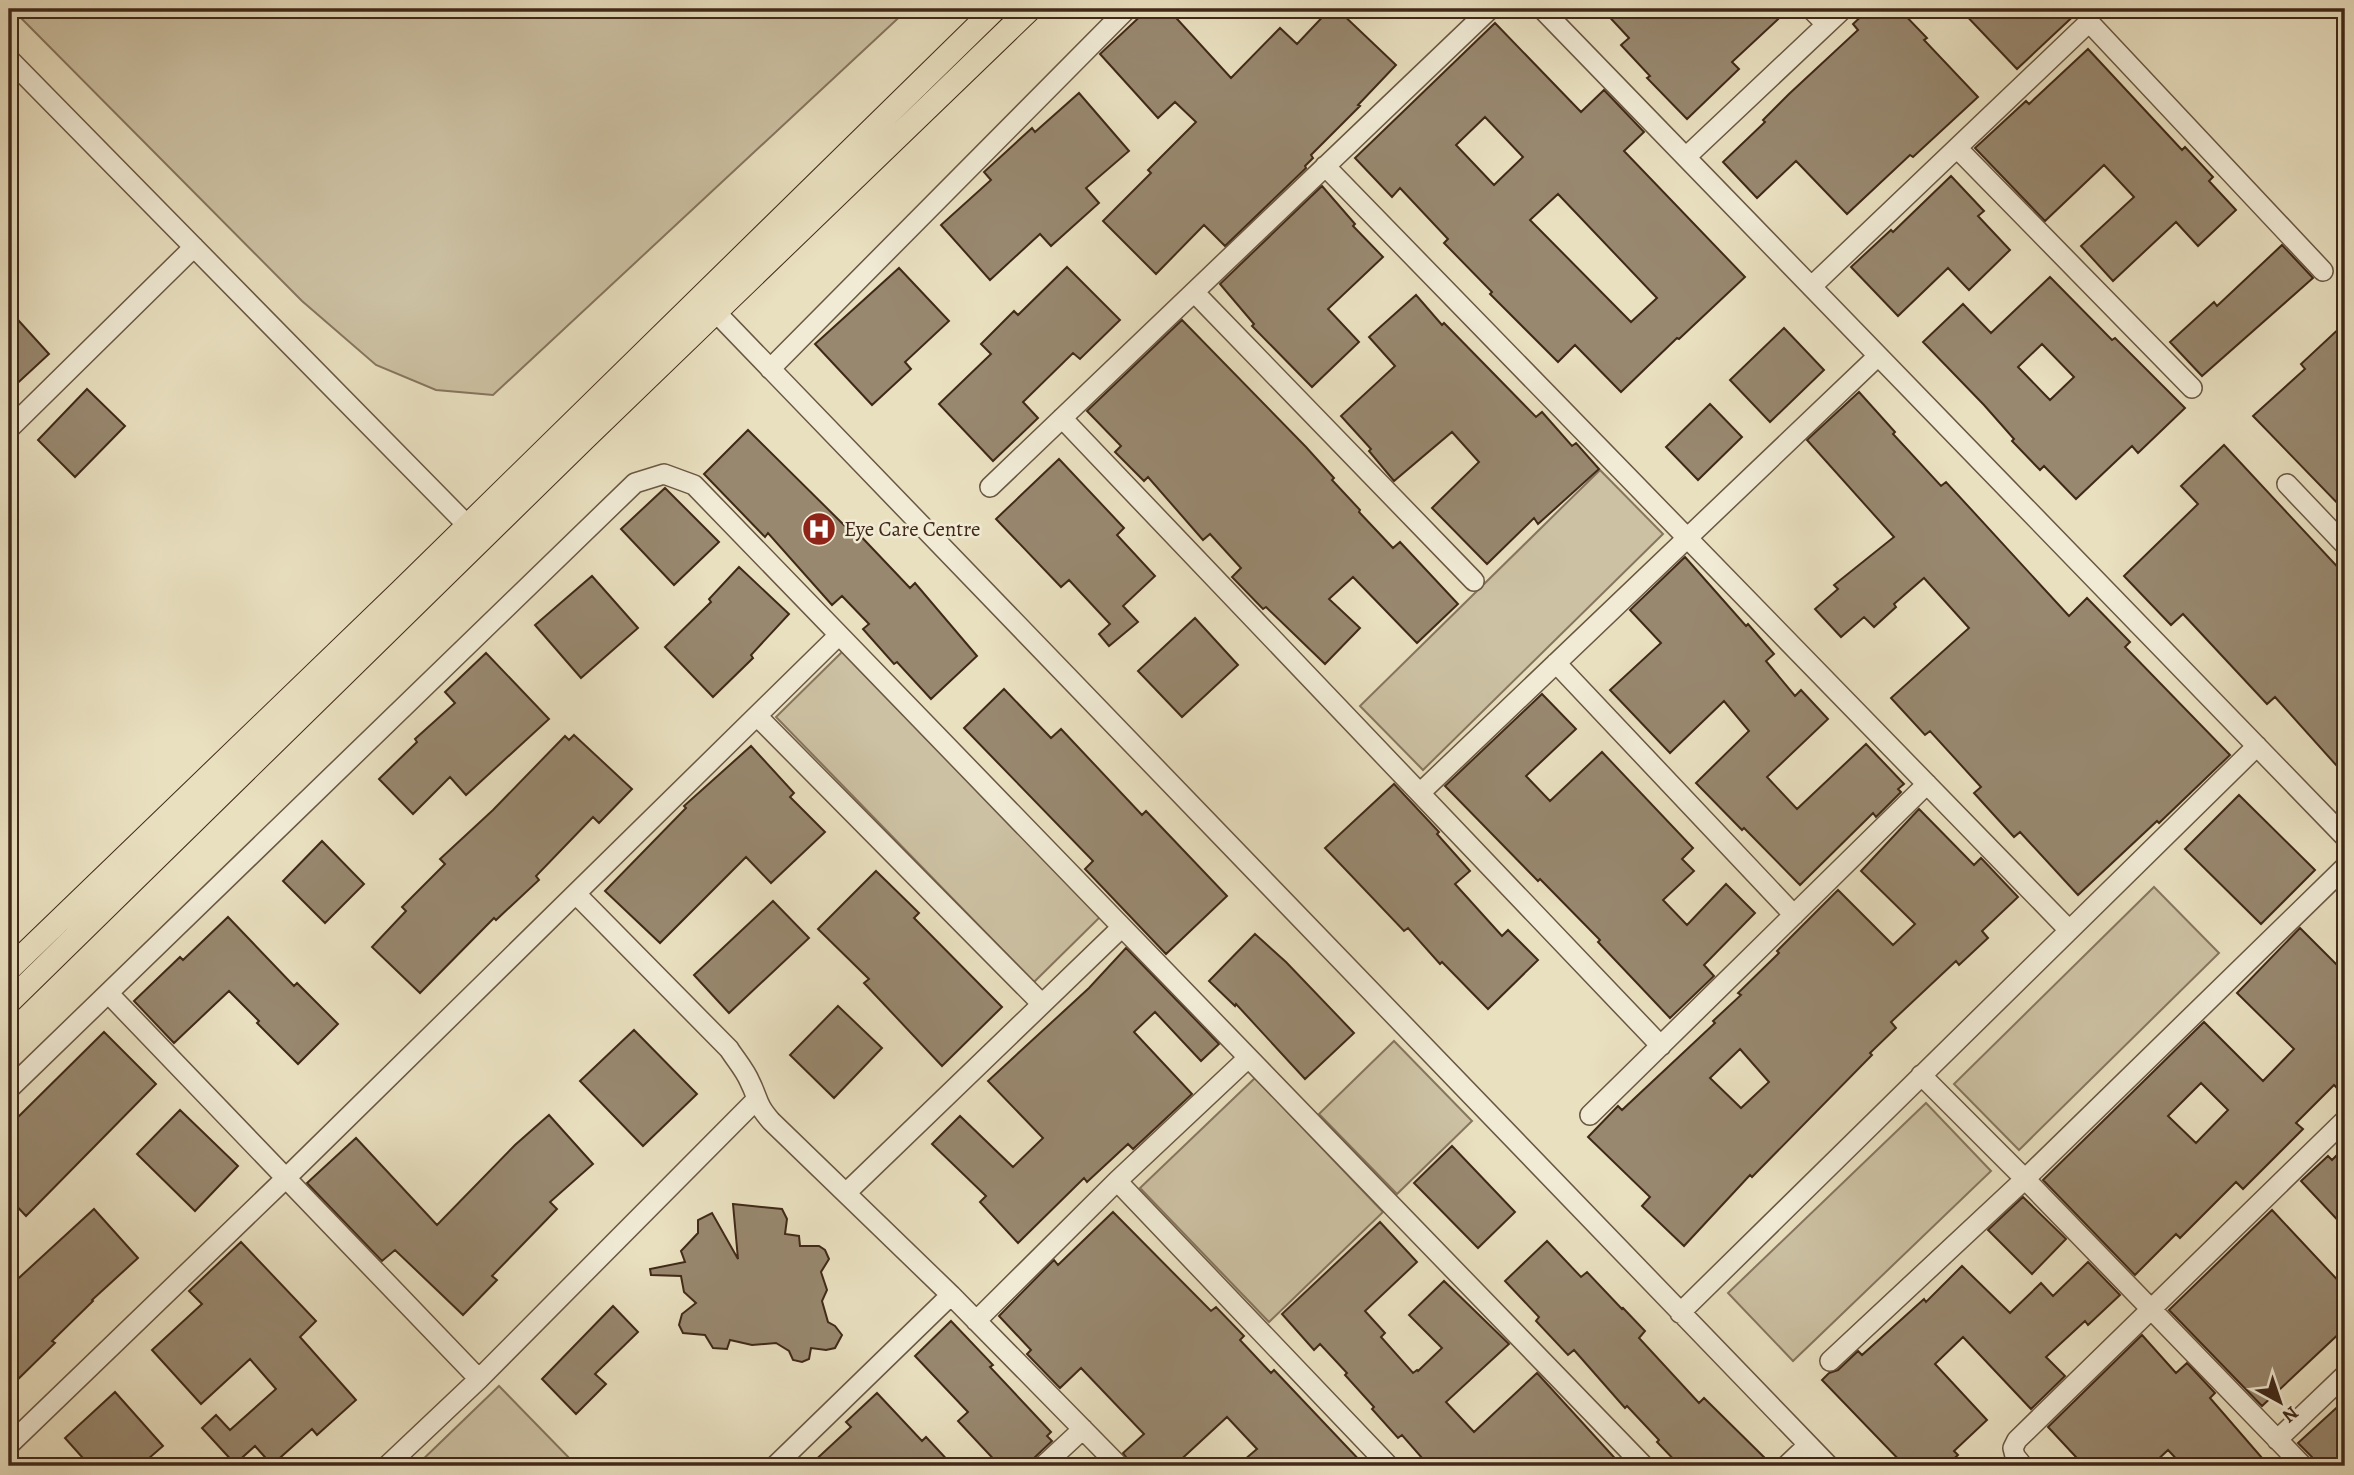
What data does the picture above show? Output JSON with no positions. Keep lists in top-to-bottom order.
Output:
{
  "places": {
    "hospital": ["Eye Care Centre"]
  },
  "north": "bottom right"
}
